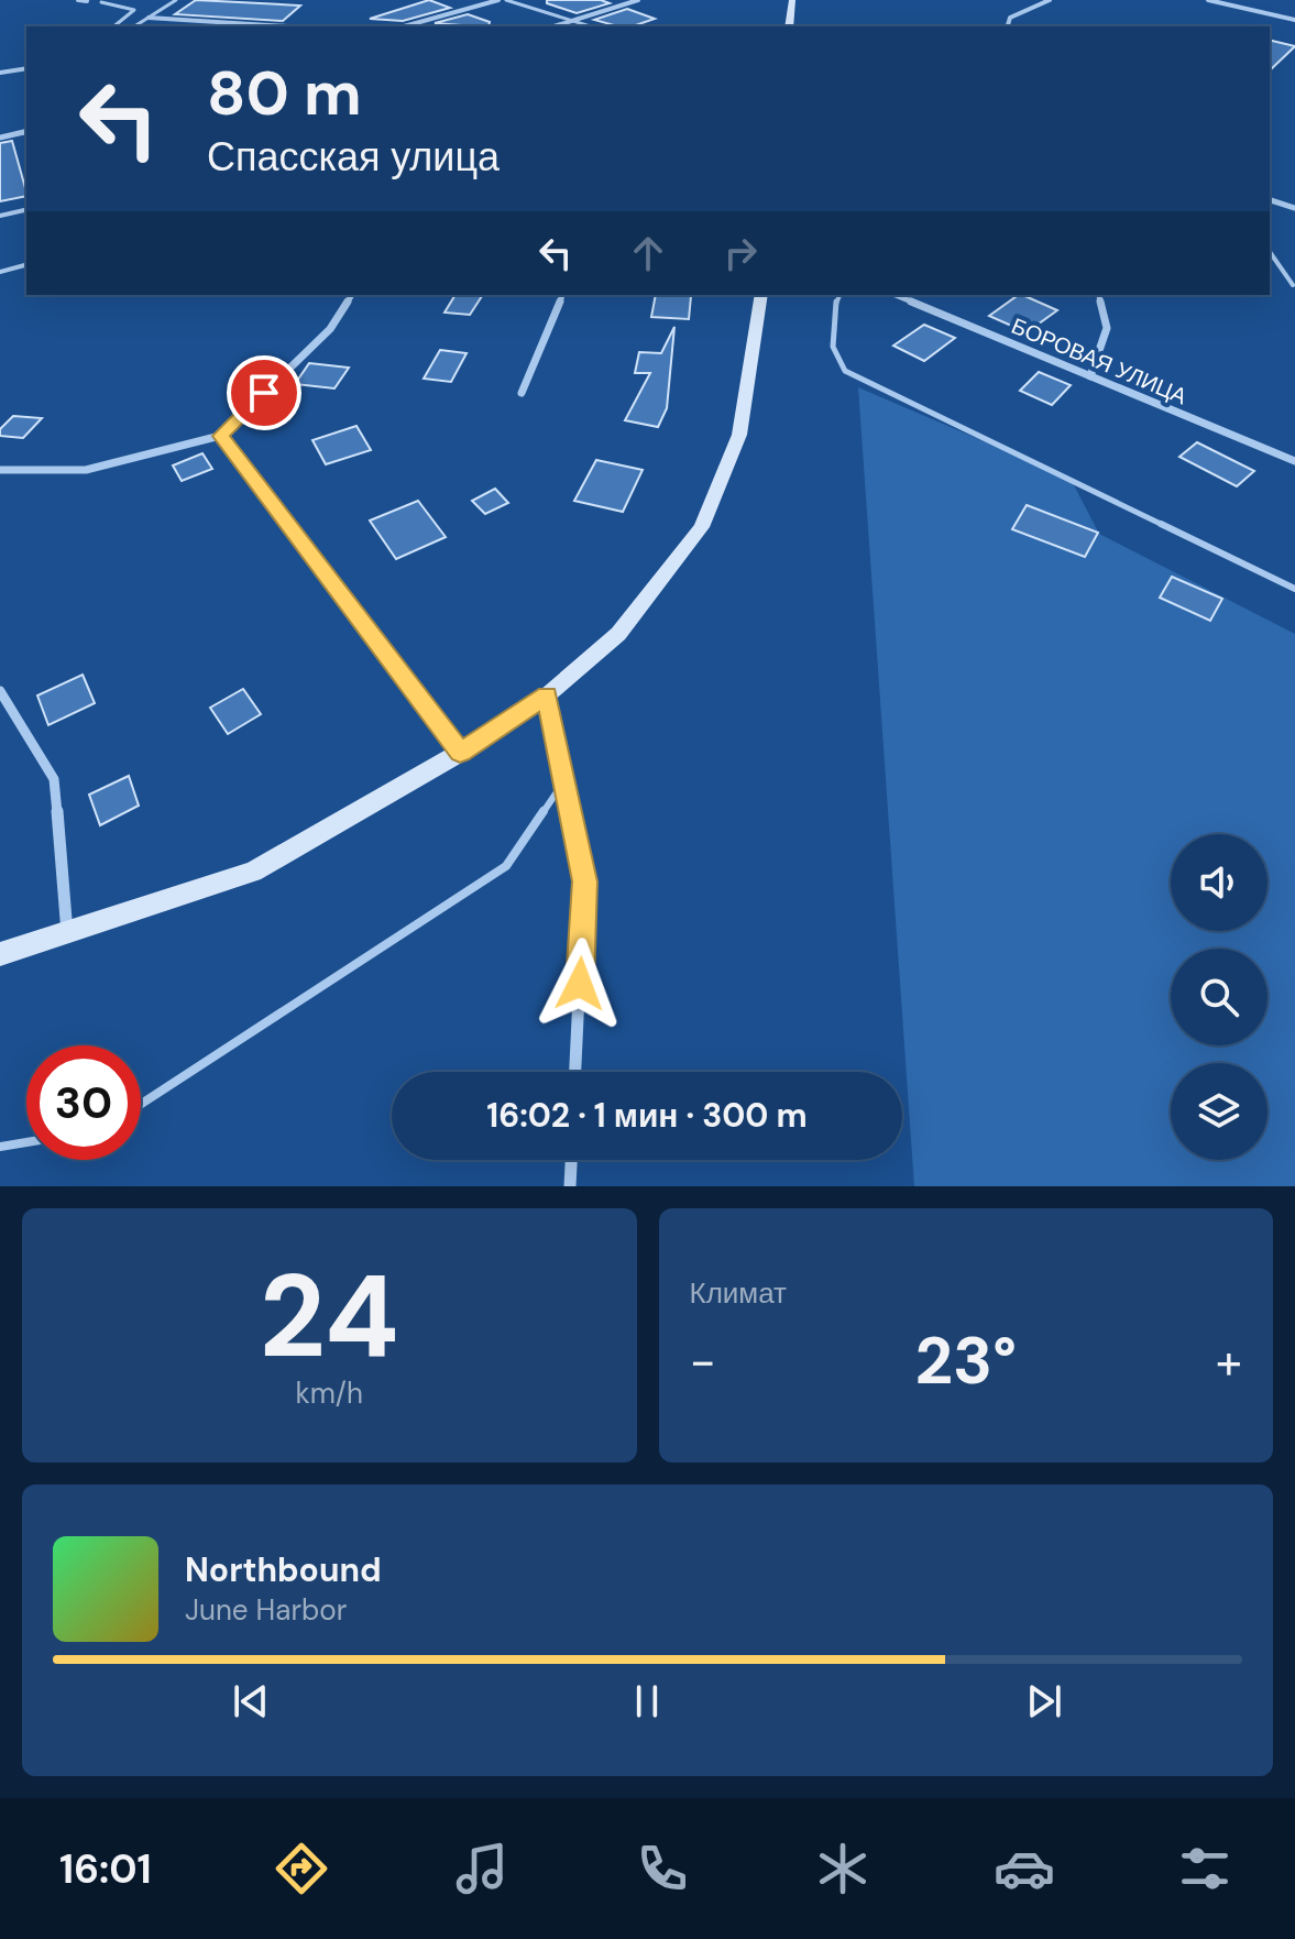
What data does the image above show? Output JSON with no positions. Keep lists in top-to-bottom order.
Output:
{
  "streets": {
    "street": ["БОРОВАЯ УЛИЦА"]
  },
  "page": {
    "turn": ["80 m", "Спасская улица"],
    "limit": "30",
    "trip": "16:02 · 1 мин · 300 m",
    "tile": [
      ["24", "km/h"],
      "Климат"
    ],
    "heat": ["−", "23°", "+"],
    "song": ["Northbound", "June Harbor"],
    "tabs": "16:01"
  }
}
